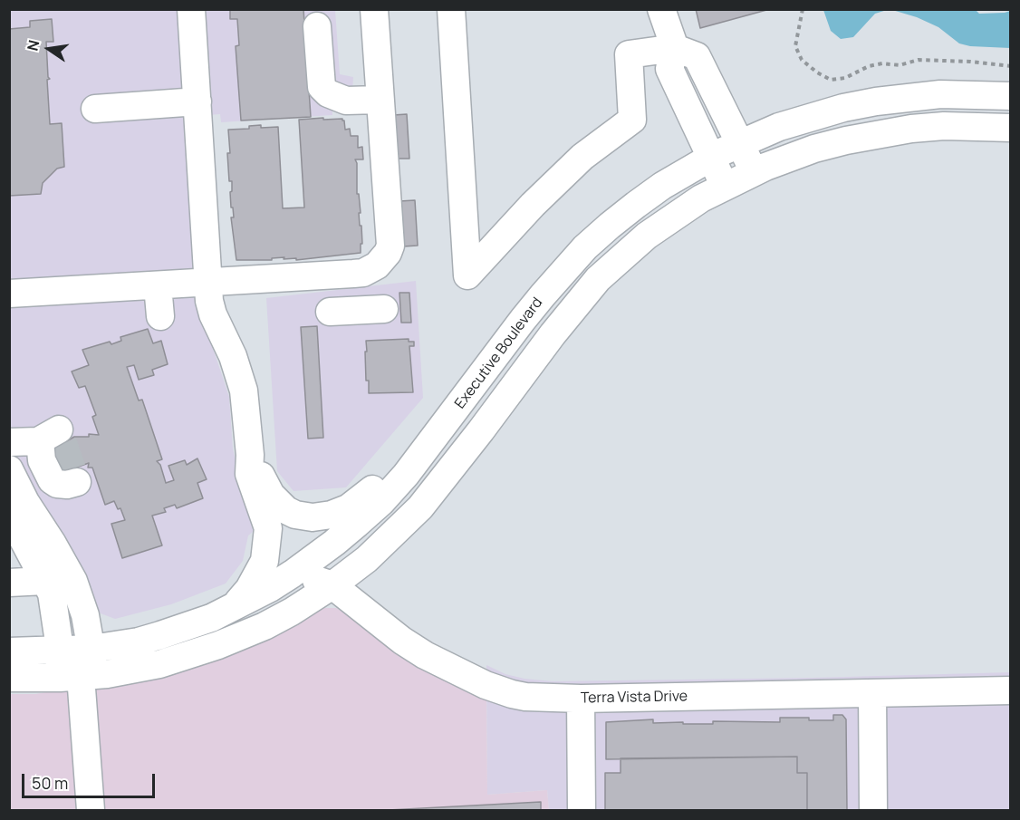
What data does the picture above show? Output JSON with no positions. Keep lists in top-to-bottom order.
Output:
{
  "streets": {
    "street": ["Executive Boulevard", "Terra Vista Drive"]
  },
  "crossings": [
    ["Executive Boulevard", "Terra Vista Drive"]
  ],
  "scale_bar": "50 m",
  "north": "left"
}
